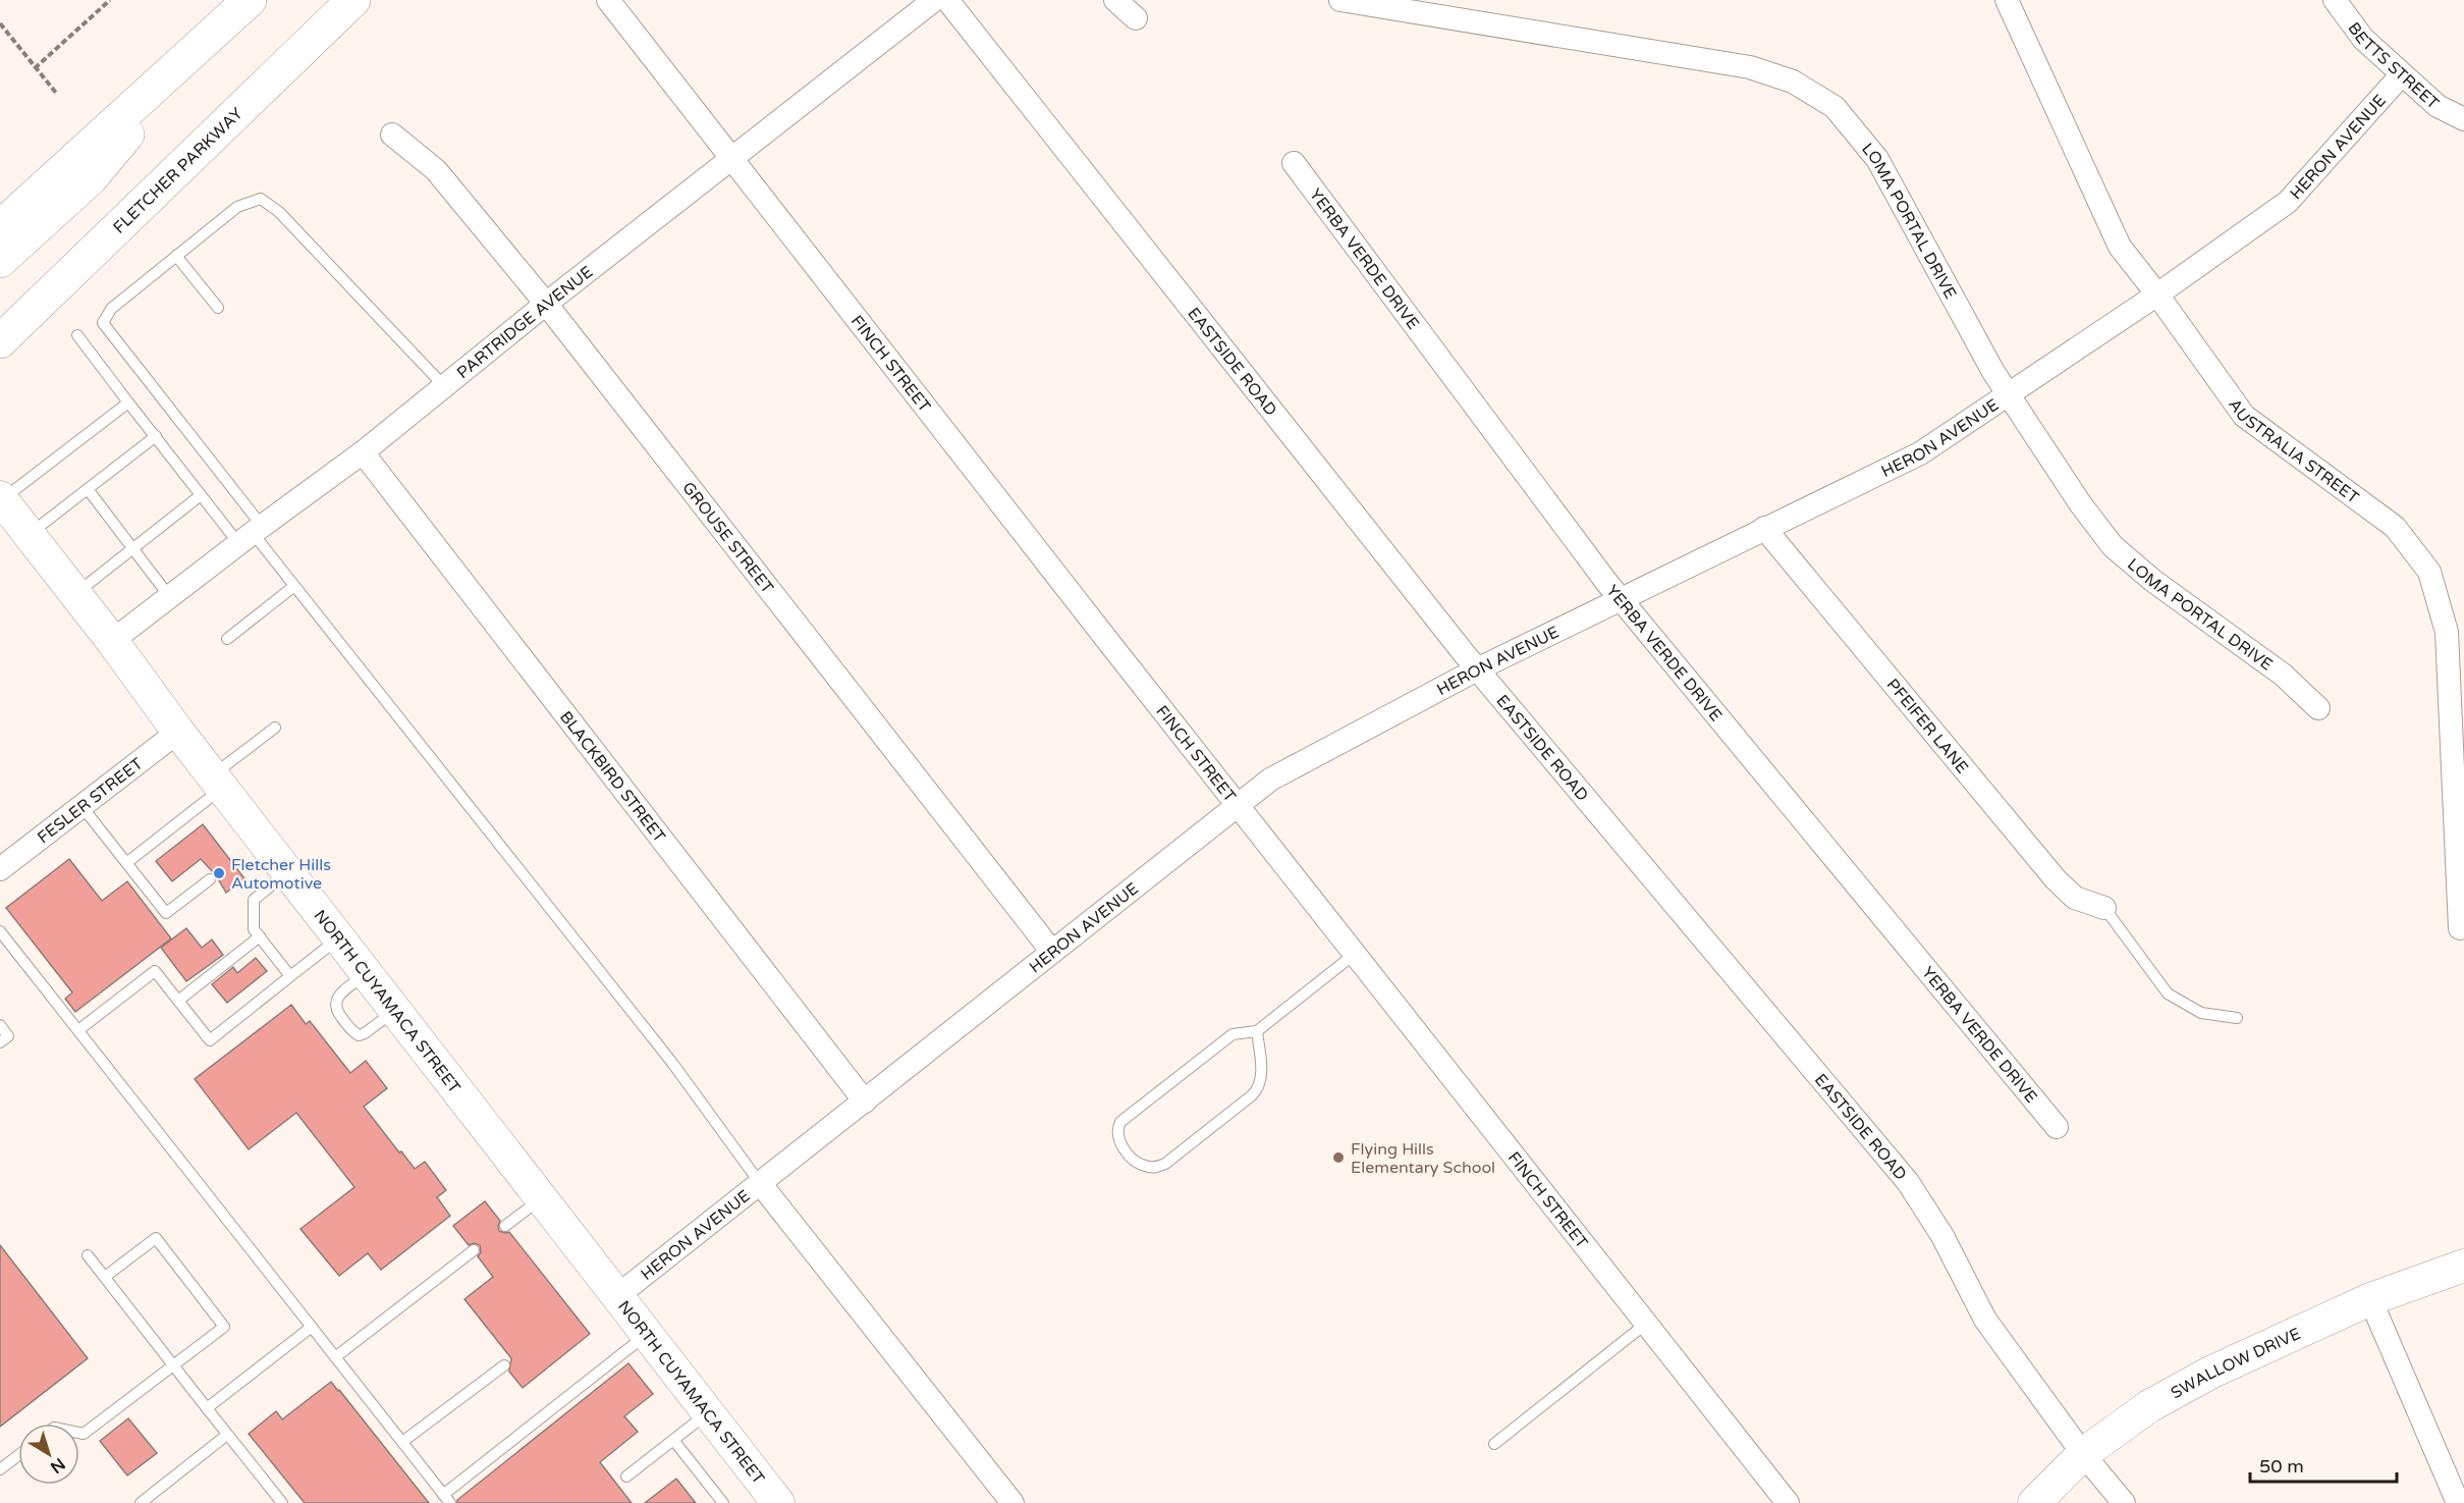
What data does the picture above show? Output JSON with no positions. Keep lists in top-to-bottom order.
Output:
{
  "streets": {
    "main road": ["FLETCHER PARKWAY", "NORTH CUYAMACA STREET", "SWALLOW DRIVE"],
    "street": [
      "BETTS STREET",
      "HERON AVENUE",
      "LOMA PORTAL DRIVE",
      "YERBA VERDE DRIVE",
      "PARTRIDGE AVENUE",
      "EASTSIDE ROAD",
      "FINCH STREET",
      "AUSTRALIA STREET",
      "GROUSE STREET",
      "PFEIFER LANE",
      "BLACKBIRD STREET",
      "FESLER STREET"
    ]
  },
  "crossings": [
    ["BETTS STREET", "HERON AVENUE"],
    ["HERON AVENUE", "LOMA PORTAL DRIVE"],
    ["HERON AVENUE", "YERBA VERDE DRIVE"],
    ["HERON AVENUE", "EASTSIDE ROAD"],
    ["HERON AVENUE", "FINCH STREET"],
    ["HERON AVENUE", "AUSTRALIA STREET"],
    ["HERON AVENUE", "GROUSE STREET"],
    ["HERON AVENUE", "PFEIFER LANE"],
    ["HERON AVENUE", "BLACKBIRD STREET"],
    ["HERON AVENUE", "NORTH CUYAMACA STREET"],
    ["PARTRIDGE AVENUE", "FINCH STREET"],
    ["PARTRIDGE AVENUE", "GROUSE STREET"],
    ["PARTRIDGE AVENUE", "BLACKBIRD STREET"],
    ["PARTRIDGE AVENUE", "NORTH CUYAMACA STREET"],
    ["EASTSIDE ROAD", "SWALLOW DRIVE"],
    ["FESLER STREET", "NORTH CUYAMACA STREET"]
  ],
  "places": ["Fletcher Hills Automotive", "Flying Hills Elementary School"],
  "scale_bar": "50 m",
  "north": "bottom right"
}
